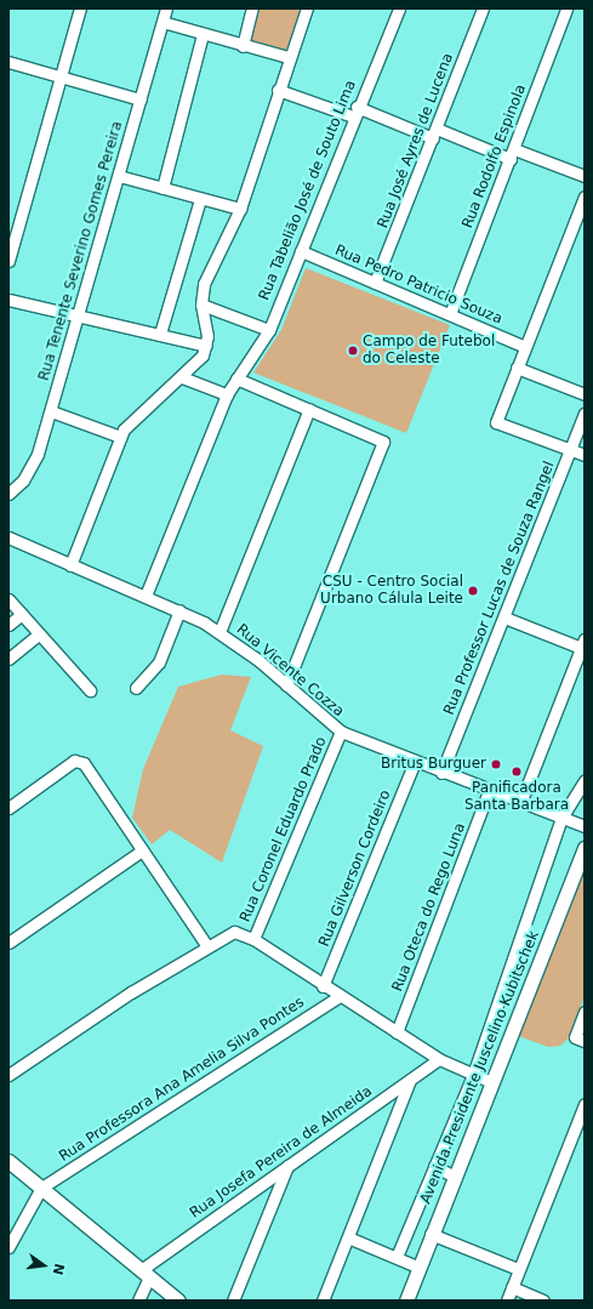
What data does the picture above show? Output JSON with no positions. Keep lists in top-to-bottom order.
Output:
{
  "streets": {
    "main road": ["Avenida Presidente Juscelino Kubitschek"],
    "street": [
      "Rua José Ayres de Lucena",
      "Rua Rodolfo Espinola",
      "Rua Tabelião José de Souto Lima",
      "Rua Tenente Severino Gomes Pereira",
      "Rua Pedro Patricio Souza",
      "Rua Professor Lucas de Souza Rangel",
      "Rua Vicente Cozza",
      "Rua Coronel Eduardo Prado",
      "Rua Gilverson Cordeiro",
      "Rua Oteca do Rego Luna",
      "Rua Professora Ana Amelia Silva Pontes",
      "Rua Josefa Pereira de Almeida"
    ]
  },
  "crossings": [
    ["Rua José Ayres de Lucena", "Rua Pedro Patricio Souza"],
    ["Rua Rodolfo Espinola", "Rua Pedro Patricio Souza"],
    ["Rua Tabelião José de Souto Lima", "Rua Pedro Patricio Souza"],
    ["Rua Tabelião José de Souto Lima", "Rua Vicente Cozza"],
    ["Rua Professor Lucas de Souza Rangel", "Rua Vicente Cozza"],
    ["Rua Vicente Cozza", "Rua Coronel Eduardo Prado"],
    ["Rua Vicente Cozza", "Rua Gilverson Cordeiro"],
    ["Rua Vicente Cozza", "Rua Oteca do Rego Luna"]
  ],
  "places": [
    "Campo de Futebol do Celeste",
    "CSU - Centro Social Urbano Cálula Leite",
    "Britus Burguer",
    "Panificadora Santa Barbara"
  ],
  "north": "right"
}
